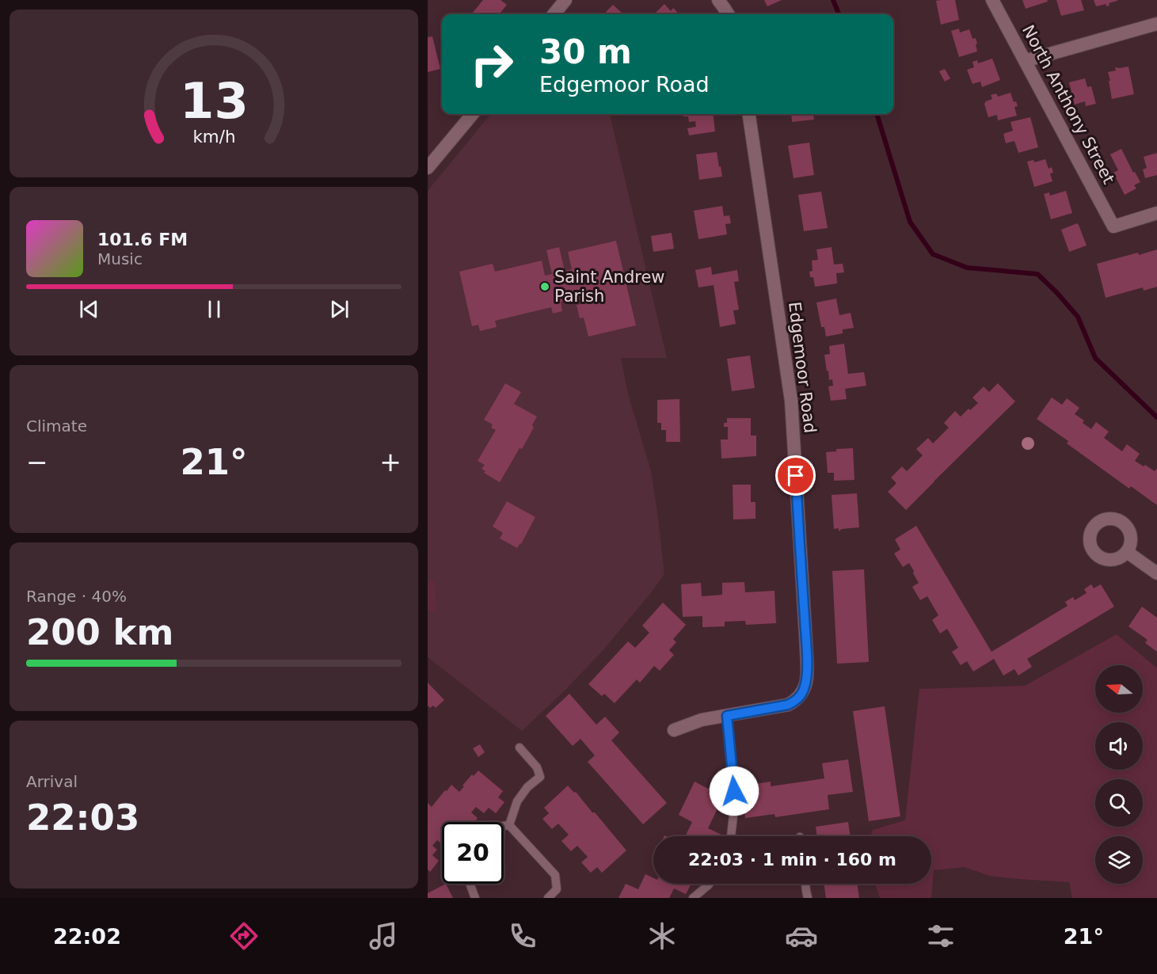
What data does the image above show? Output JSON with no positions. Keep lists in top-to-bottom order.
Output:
{
  "streets": {
    "street": ["North Anthony Street", "Edgemoor Road"]
  },
  "places": ["Saint Andrew Parish"],
  "north": "left",
  "page": {
    "turn": ["30 m", "Edgemoor Road"],
    "song": ["101.6 FM", "Music"],
    "tile": [
      "Climate",
      ["Range · 40%", "200 km"],
      ["Arrival", "22:03"]
    ],
    "heat": ["−", "21°", "+"],
    "limit": "20",
    "trip": "22:03 · 1 min · 160 m",
    "tabs": ["22:02", "21°"],
    "gauge": ["13", "km/h"]
  }
}
